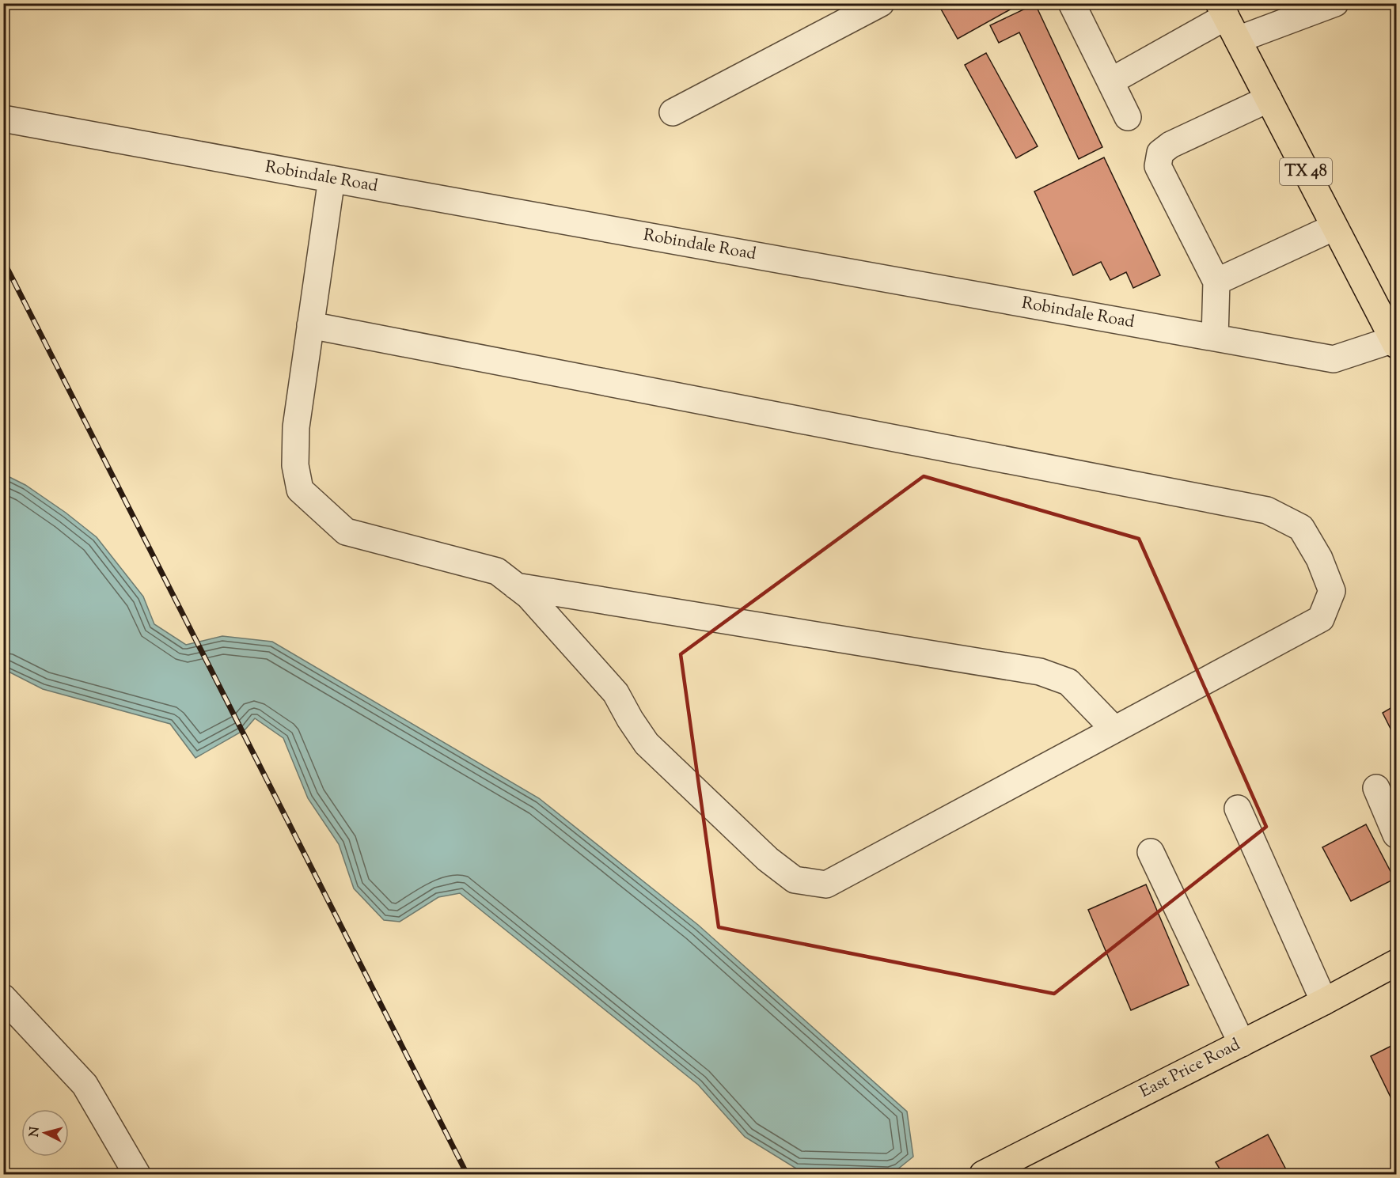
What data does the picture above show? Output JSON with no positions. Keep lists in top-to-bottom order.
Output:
{
  "streets": {
    "main road": ["TX 48", "East Price Road"],
    "street": ["Robindale Road"]
  },
  "crossings": [
    ["TX 48", "Robindale Road"]
  ],
  "north": "left"
}
